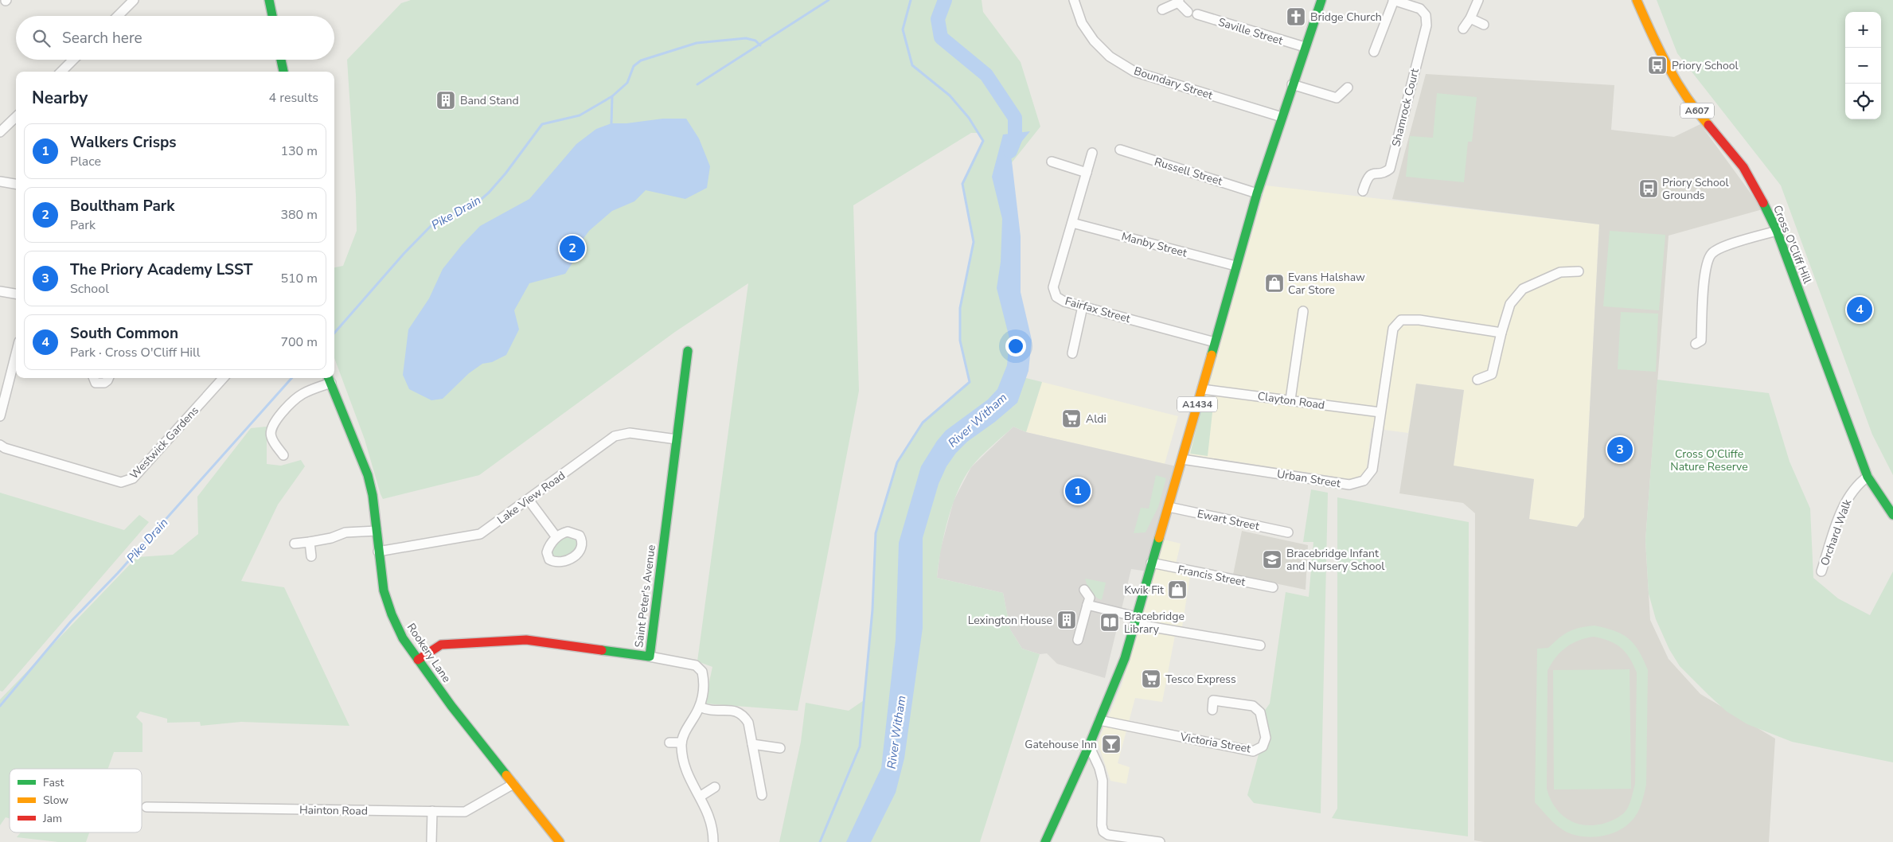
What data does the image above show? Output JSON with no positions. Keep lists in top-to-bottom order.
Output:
{
  "streets": {
    "main road": [
      "A607",
      "Cross O'Cliff Hill",
      "A1434",
      "Saint Peter's Avenue",
      "Rookery Lane"
    ],
    "street": [
      "Saville Street",
      "Boundary Street",
      "Shamrock Court",
      "Russell Street",
      "Manby Street",
      "Fairfax Street",
      "Clayton Road",
      "Westwick Gardens",
      "Urban Street",
      "Lake View Road",
      "Ewart Street",
      "Orchard Walk",
      "Francis Street",
      "Victoria Street",
      "Hainton Road"
    ]
  },
  "crossings": [
    ["Saville Street", "A1434"],
    ["Boundary Street", "A1434"],
    ["Russell Street", "A1434"],
    ["Manby Street", "Fairfax Street"],
    ["Manby Street", "A1434"],
    ["Cross O'Cliff Hill", "Orchard Walk"],
    ["Fairfax Street", "A1434"],
    ["Clayton Road", "A1434"],
    ["Clayton Road", "Urban Street"],
    ["A1434", "Urban Street"],
    ["A1434", "Ewart Street"],
    ["A1434", "Francis Street"],
    ["A1434", "Victoria Street"],
    ["Lake View Road", "Saint Peter's Avenue"],
    ["Lake View Road", "Rookery Lane"],
    ["Saint Peter's Avenue", "Rookery Lane"],
    ["Rookery Lane", "Hainton Road"]
  ],
  "water": ["Pike Drain", "River Witham"],
  "parks": ["Cross O'Cliffe Nature Reserve"],
  "places": {
    "church": ["Bridge Church"],
    "bus stop": ["Priory School", "Priory School Grounds"],
    "building": ["Band Stand", "Lexington House"],
    "shop": ["Evans Halshaw Car Store", "Kwik Fit"],
    "supermarket": ["Aldi", "Tesco Express"],
    "school or university": ["Bracebridge Infant and Nursery School"],
    "library": ["Bracebridge Library"],
    "bar": ["Gatehouse Inn"]
  },
  "legend": ["Fast", "Slow", "Jam"],
  "page": {
    "map_buttons": ["+", "−"],
    "search": "Search here",
    "heading": ["Nearby", "4 results"],
    "list": [
      {
        "mark": "1",
        "name": "Walkers Crisps",
        "note": "Place",
        "value": "130 m"
      },
      {
        "mark": "2",
        "name": "Boultham Park",
        "note": "Park",
        "value": "380 m"
      },
      {
        "mark": "3",
        "name": "The Priory Academy LSST",
        "note": "School",
        "value": "510 m"
      },
      {
        "mark": "4",
        "name": "South Common",
        "note": "Park · Cross O'Cliff Hill",
        "value": "700 m"
      }
    ],
    "pins": [
      "2",
      "4",
      "3",
      "1"
    ]
  }
}
